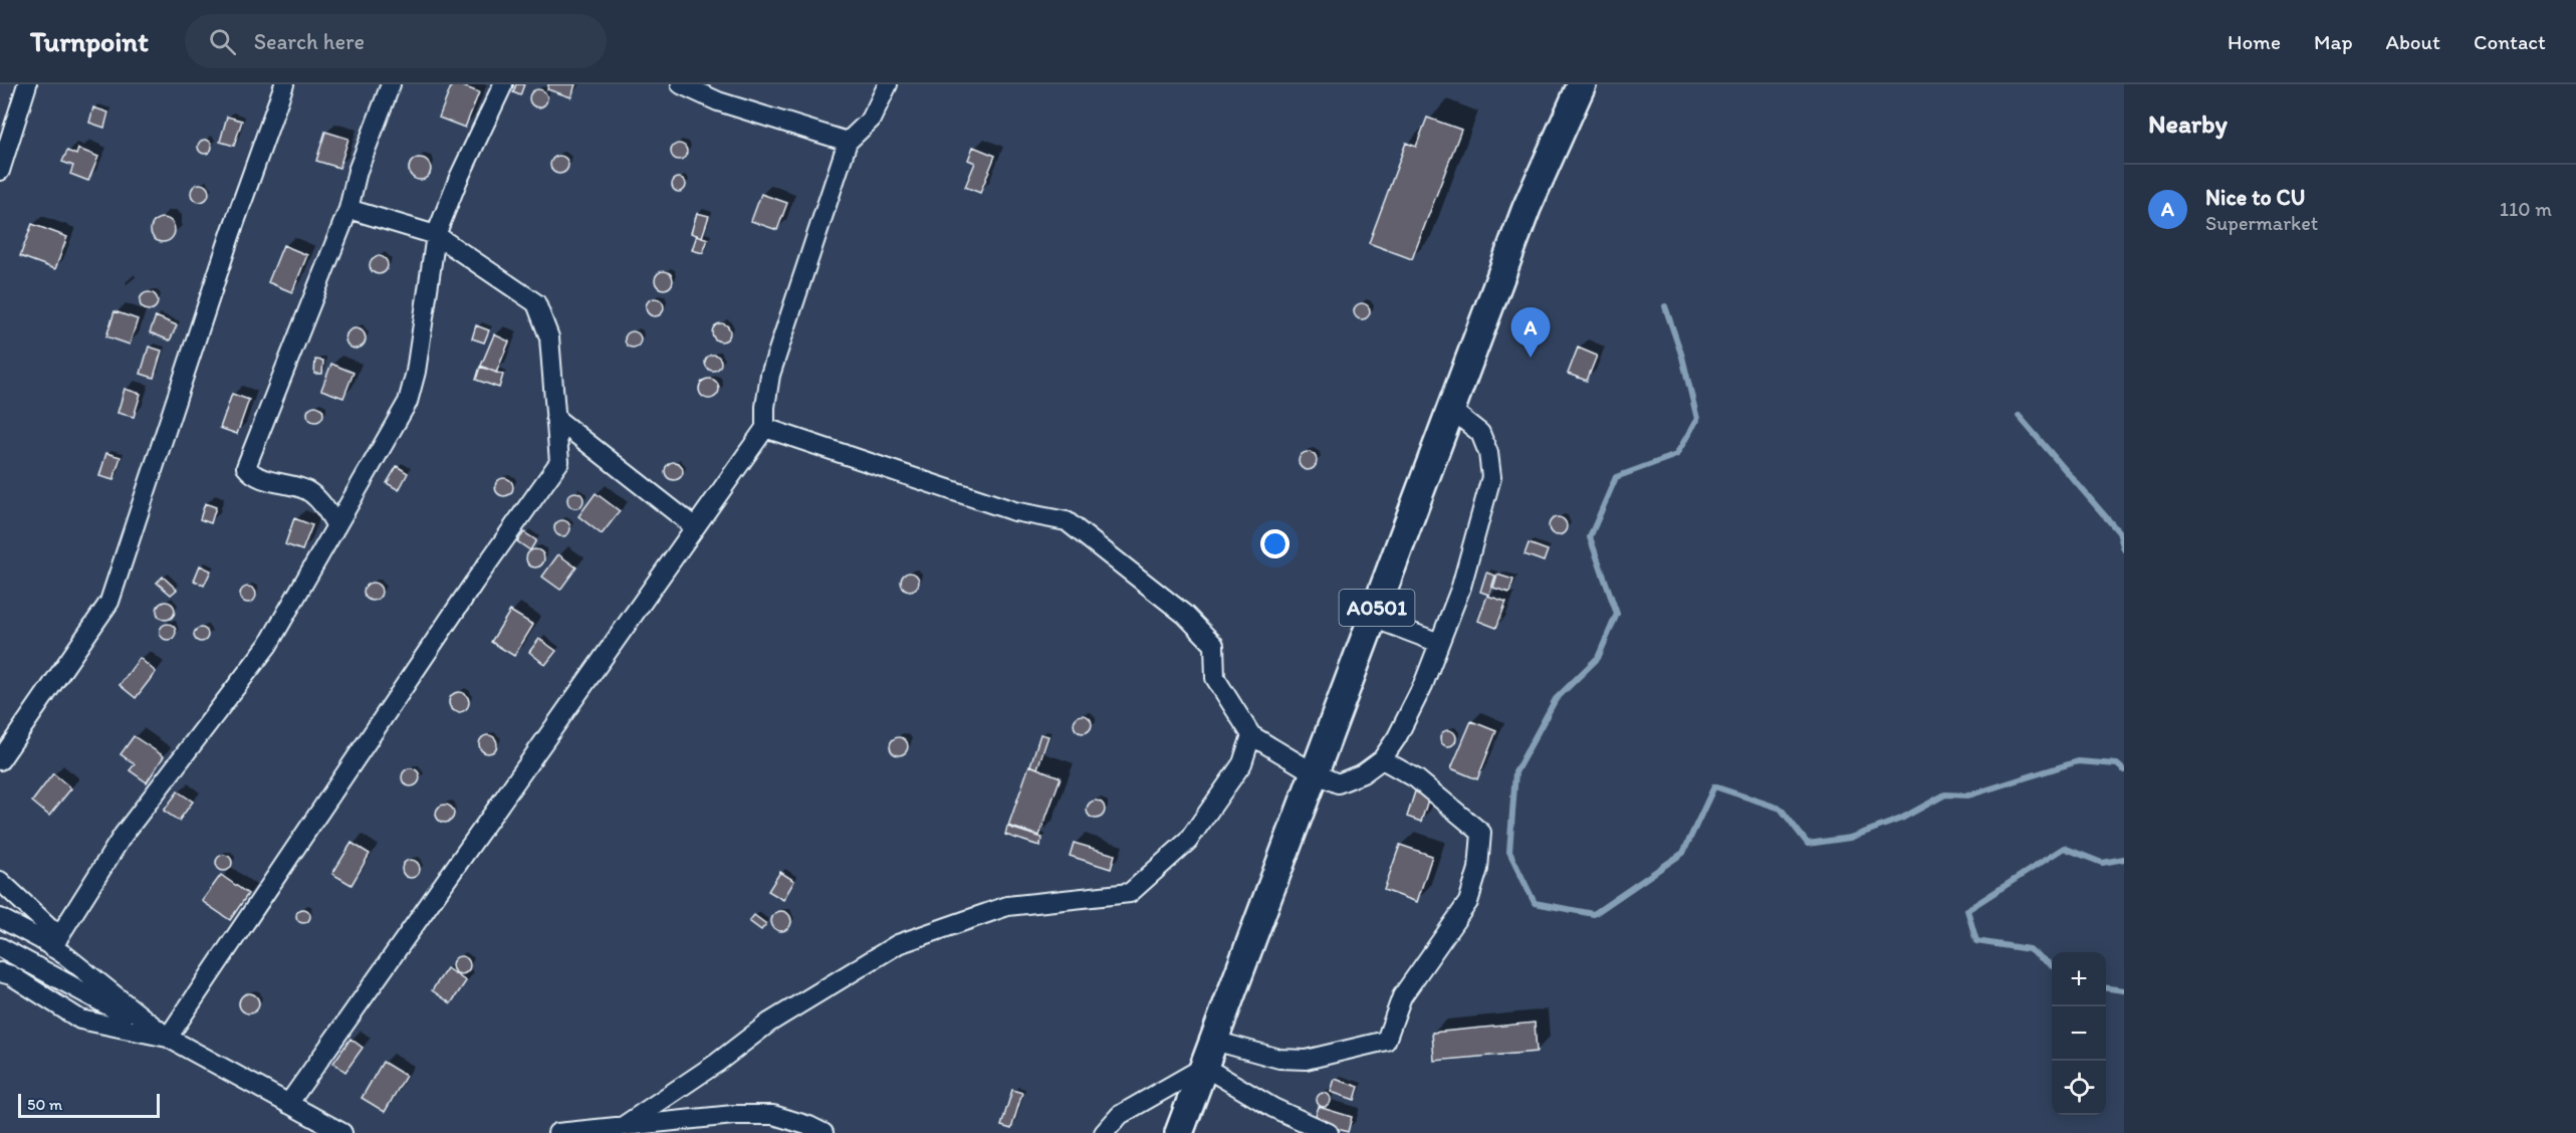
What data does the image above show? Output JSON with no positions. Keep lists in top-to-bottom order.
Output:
{
  "streets": {
    "highway": ["A0501"]
  },
  "scale_bar": "50 m",
  "page": {
    "header": "Turnpoint",
    "search": "Search here",
    "nav": [
      "Home",
      "Map",
      "About",
      "Contact"
    ],
    "heading": "Nearby",
    "list": [
      {
        "mark": "A",
        "name": "Nice to CU",
        "note": "Supermarket",
        "value": "110 m"
      }
    ],
    "pins": "A",
    "map_buttons": ["+", "−"],
    "scale": "50 m"
  }
}
